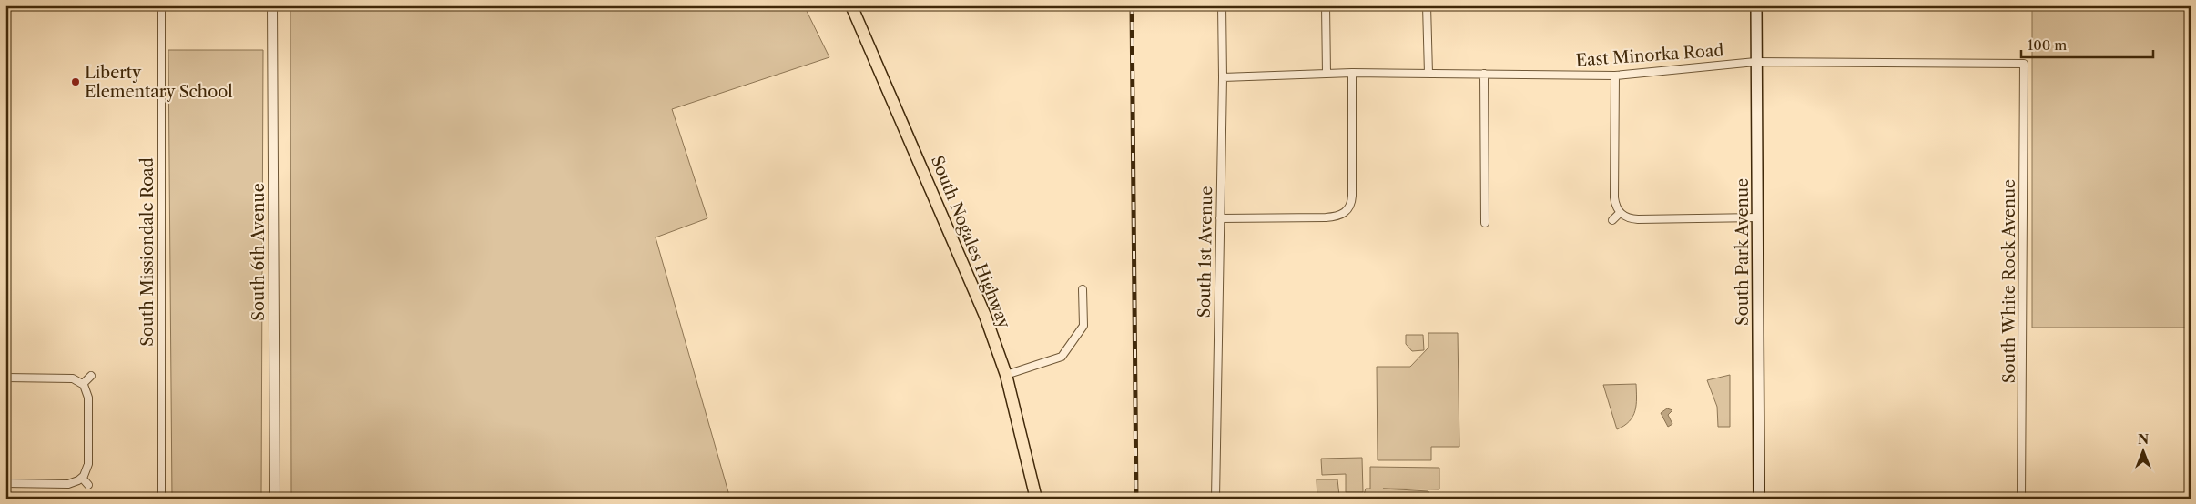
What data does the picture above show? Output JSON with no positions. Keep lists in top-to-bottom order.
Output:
{
  "streets": {
    "main road": ["South Nogales Highway", "South Park Avenue"],
    "street": [
      "East Minorka Road",
      "South Missiondale Road",
      "South 6th Avenue",
      "South 1st Avenue",
      "South White Rock Avenue"
    ]
  },
  "crossings": [
    ["East Minorka Road", "South 1st Avenue"],
    ["East Minorka Road", "South Park Avenue"],
    ["East Minorka Road", "South White Rock Avenue"]
  ],
  "places": ["Liberty Elementary School"],
  "scale_bar": "100 m",
  "north": "top"
}
